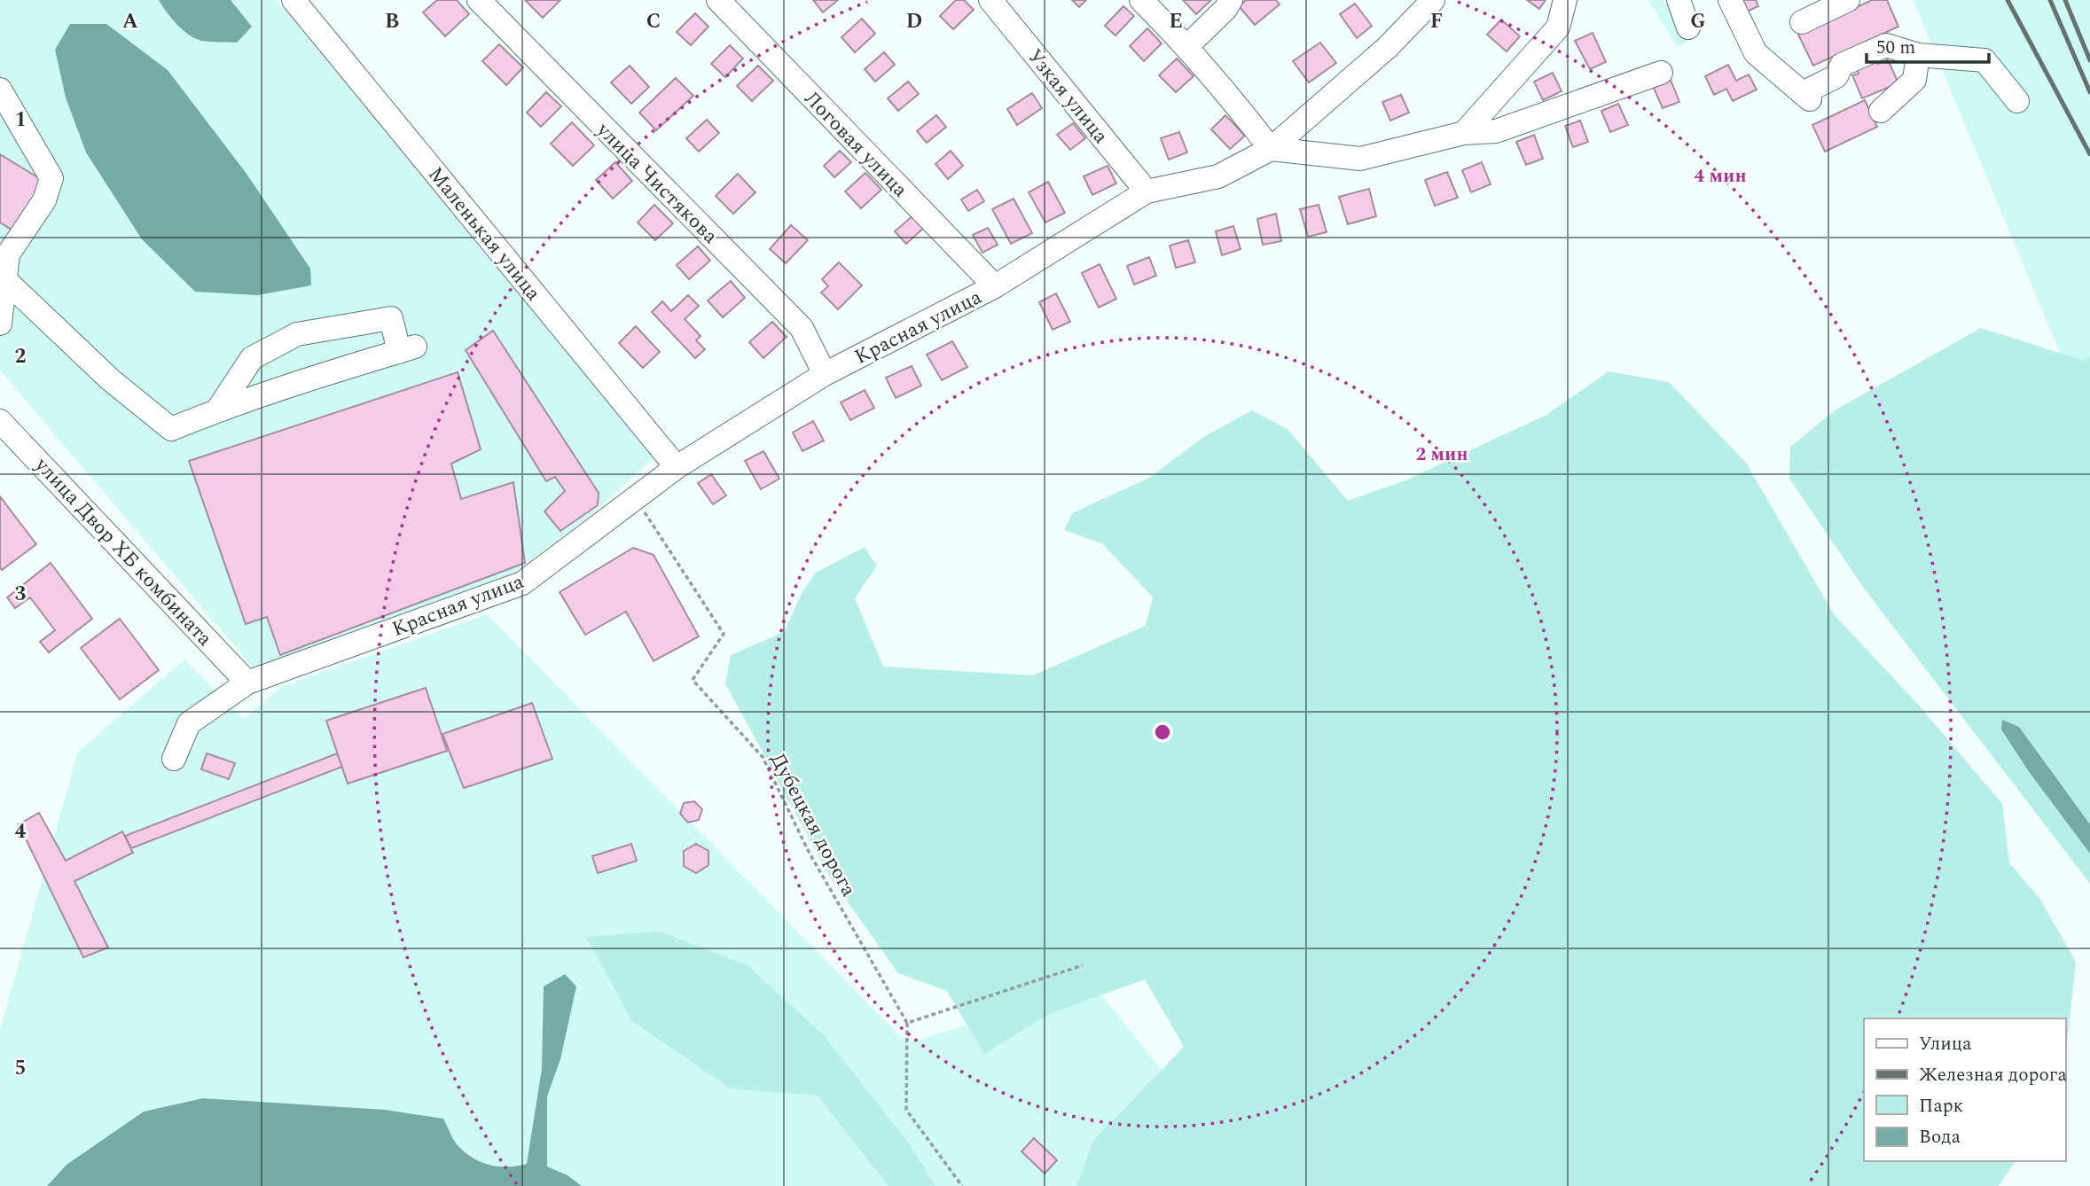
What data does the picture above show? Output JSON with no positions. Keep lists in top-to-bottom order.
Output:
{
  "streets": {
    "street": [
      "Узкая улица",
      "Логовая улица",
      "улица Чистякова",
      "Маленькая улица",
      "Красная улица",
      "улица Двор ХБ комбината"
    ],
    "path": ["Дубецкая дорога"]
  },
  "crossings": [
    ["Узкая улица", "Красная улица"],
    ["Логовая улица", "Красная улица"],
    ["улица Чистякова", "Красная улица"],
    ["Маленькая улица", "Красная улица"],
    ["Красная улица", "улица Двор ХБ комбината"],
    ["Красная улица", "Дубецкая дорога"]
  ],
  "legend": [
    "Улица",
    "Железная дорога",
    "Парк",
    "Вода"
  ],
  "scale_bar": "50 m",
  "grid": {
    "columns": [
      "A",
      "B",
      "C",
      "D",
      "E",
      "F",
      "G"
    ],
    "rows": [
      "1",
      "2",
      "3",
      "4",
      "5"
    ]
  },
  "rings": ["4 мин", "2 мин"]
}
